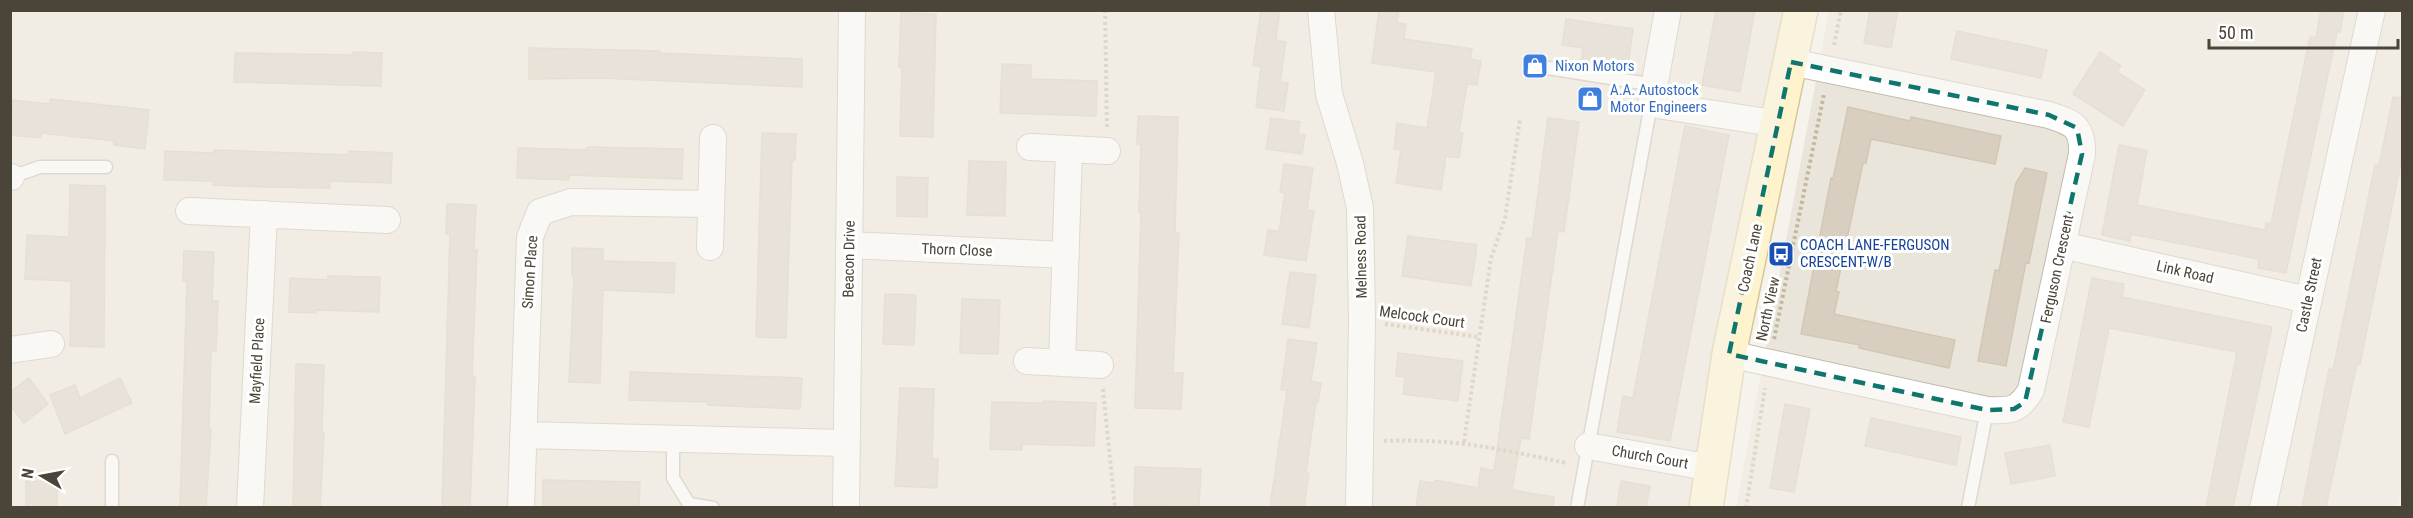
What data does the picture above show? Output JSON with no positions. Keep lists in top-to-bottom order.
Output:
{
  "streets": {
    "street": [
      "Thorn Close",
      "Melness Road",
      "Coach Lane",
      "Beacon Drive",
      "Ferguson Crescent",
      "Simon Place",
      "Link Road",
      "Castle Street",
      "Mayfield Place",
      "Church Court"
    ],
    "path": ["North View", "Melcock Court"]
  },
  "crossings": [
    ["Thorn Close", "Beacon Drive"],
    ["Melness Road", "Melcock Court"],
    ["Coach Lane", "Ferguson Crescent"],
    ["Coach Lane", "Church Court"],
    ["Ferguson Crescent", "Link Road"],
    ["Ferguson Crescent", "North View"],
    ["Link Road", "Castle Street"]
  ],
  "places": {
    "shop": ["Nixon Motors", "A.A. Autostock Motor Engineers"],
    "bus stop": ["COACH LANE-FERGUSON CRESCENT-W/B"]
  },
  "scale_bar": "50 m",
  "north": "left"
}
